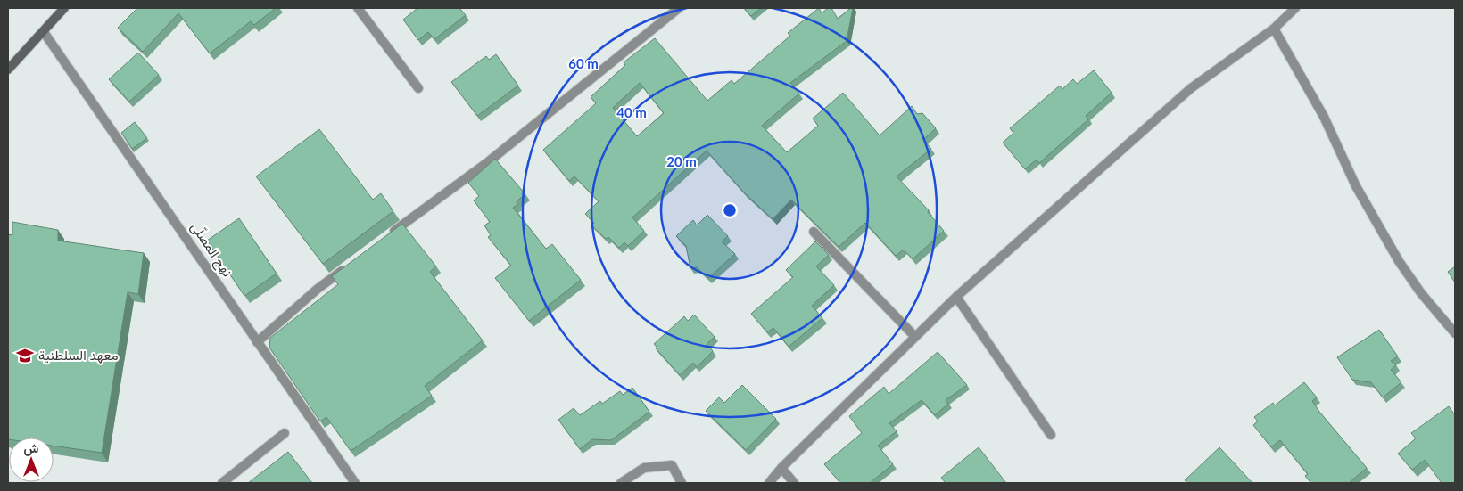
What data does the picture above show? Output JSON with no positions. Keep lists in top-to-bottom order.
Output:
{
  "streets": {
    "street": ["نهج المصلّى"]
  },
  "places": {
    "school or university": ["معهد السلطنية"]
  },
  "north": "top",
  "rings": ["60 m", "40 m", "20 m"]
}
